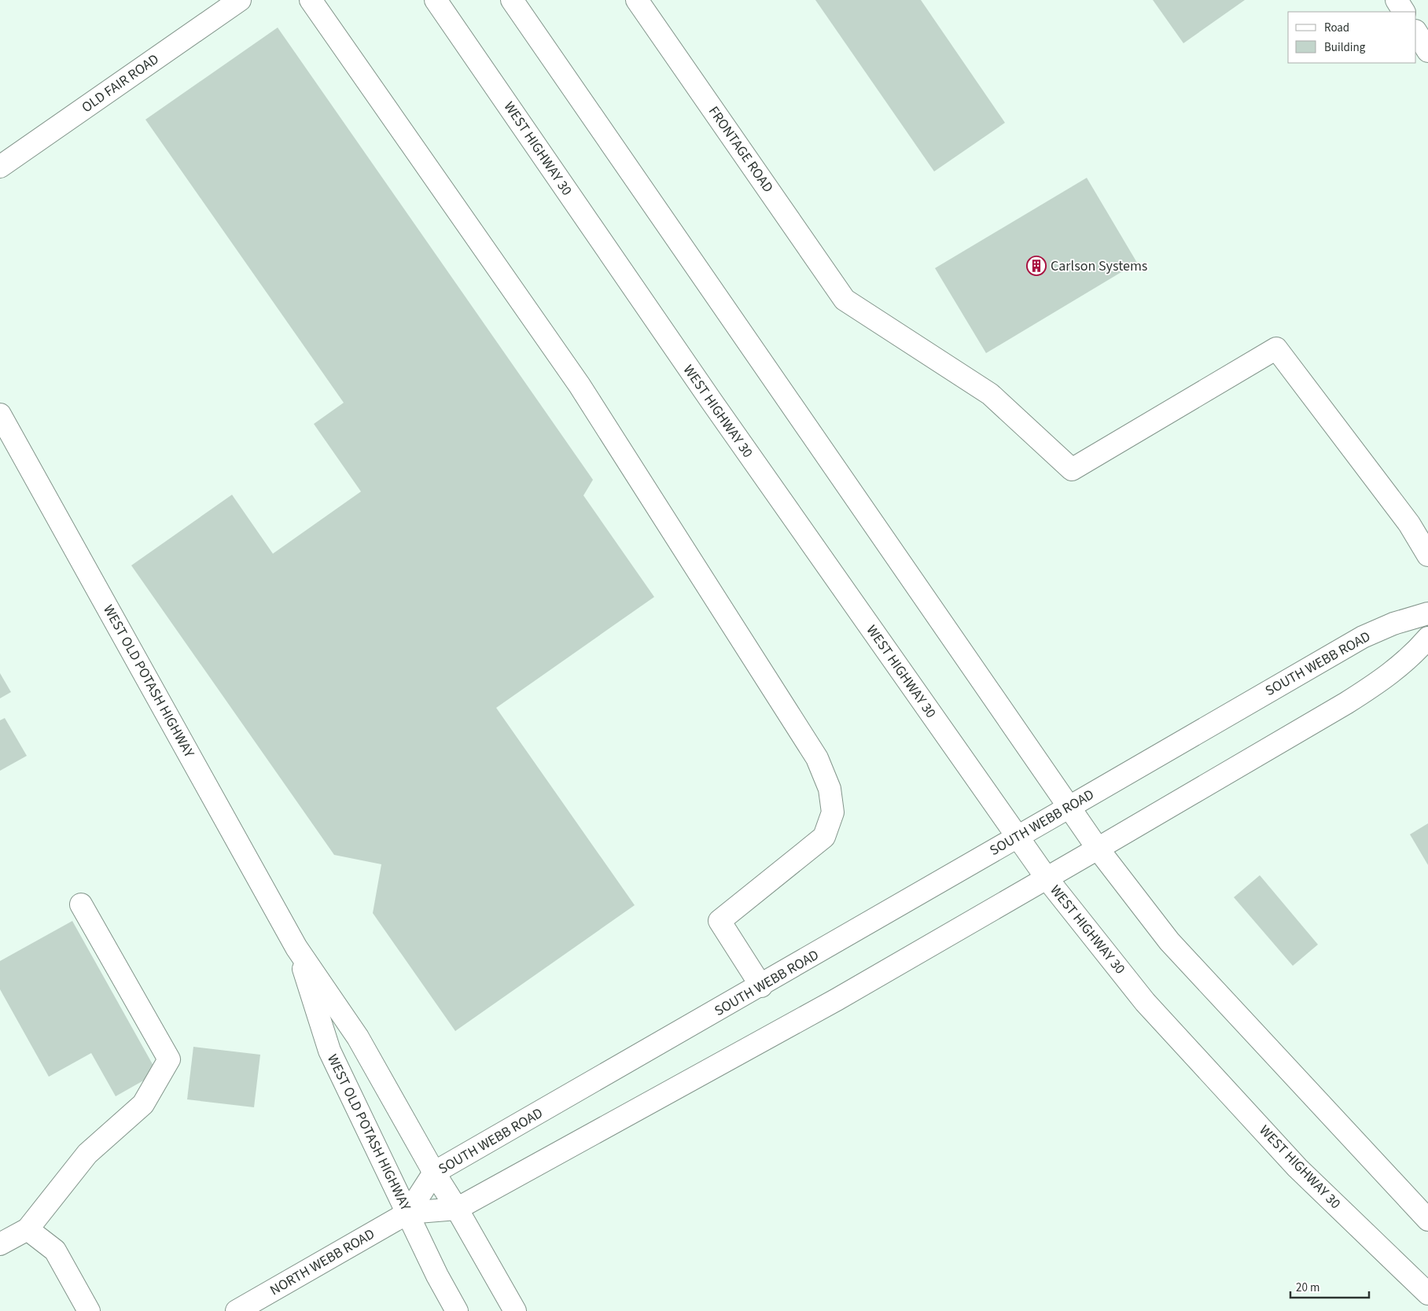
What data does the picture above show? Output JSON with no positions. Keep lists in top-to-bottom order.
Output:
{
  "streets": {
    "main road": [
      "OLD FAIR ROAD",
      "WEST HIGHWAY 30",
      "FRONTAGE ROAD",
      "SOUTH WEBB ROAD",
      "WEST OLD POTASH HIGHWAY",
      "NORTH WEBB ROAD"
    ]
  },
  "crossings": [
    ["WEST HIGHWAY 30", "SOUTH WEBB ROAD"],
    ["SOUTH WEBB ROAD", "WEST OLD POTASH HIGHWAY"],
    ["SOUTH WEBB ROAD", "NORTH WEBB ROAD"],
    ["WEST OLD POTASH HIGHWAY", "NORTH WEBB ROAD"]
  ],
  "places": {
    "building": ["Carlson Systems"]
  },
  "legend": ["Road", "Building"],
  "scale_bar": "20 m"
}
